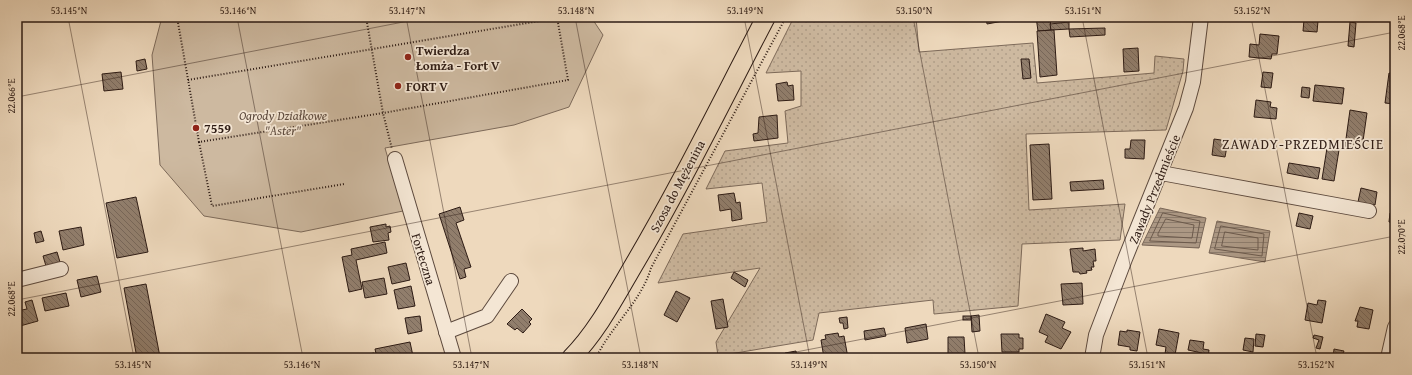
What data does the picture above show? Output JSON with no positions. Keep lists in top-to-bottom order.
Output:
{
  "streets": {
    "main road": ["Szosa do Mężenina"],
    "street": ["Zawady Przedmieście", "Forteczna"]
  },
  "districts": ["ZAWADY-PRZEDMIEŚCIE"],
  "parks": ["Ogrody Działkowe \"Aster\""],
  "places": ["Twierdza Łomża - Fort V", "FORT V", "7559"],
  "coordinates": [
    "53.145°N",
    "53.146°N",
    "53.147°N",
    "53.148°N",
    "53.149°N",
    "53.150°N",
    "53.151°N",
    "53.152°N",
    "22.068°E",
    "22.066°E",
    "22.070°E"
  ]
}
